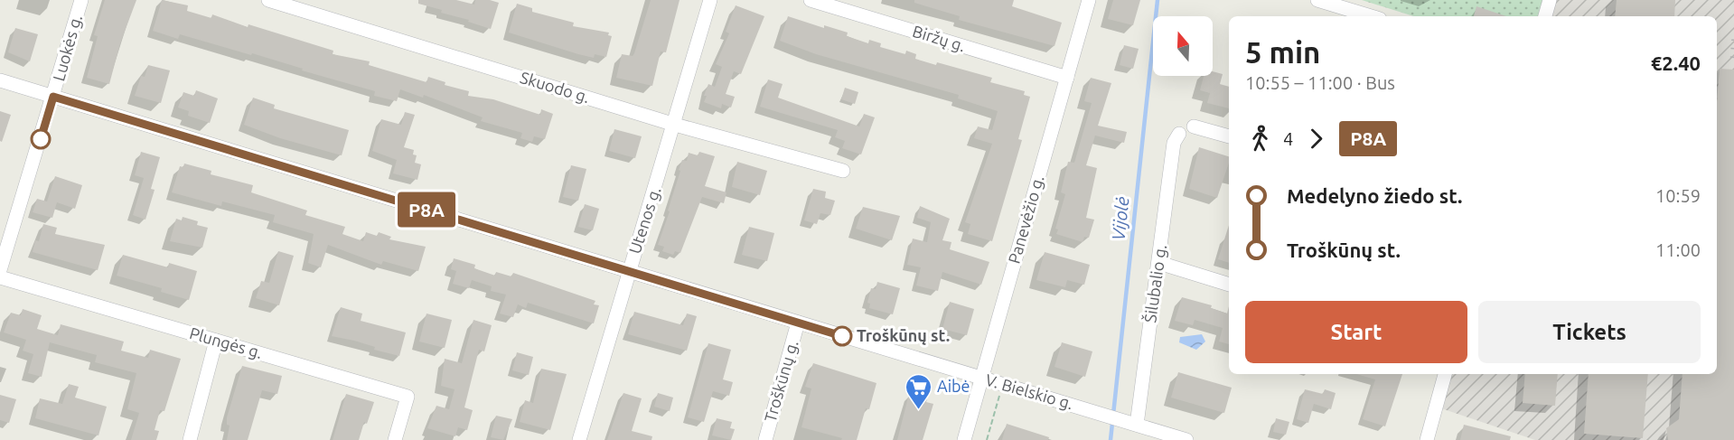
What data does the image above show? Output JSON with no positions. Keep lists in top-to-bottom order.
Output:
{
  "streets": {
    "street": [
      "Biržų g.",
      "Luokės g.",
      "Skuodo g.",
      "Panevėžio g.",
      "Utenos g.",
      "Šilubalio g.",
      "Plungės g.",
      "Troškūnų g.",
      "V. Bielskio g."
    ]
  },
  "crossings": [
    ["Biržų g.", "Panevėžio g."],
    ["Luokės g.", "V. Bielskio g."],
    ["Skuodo g.", "Utenos g."],
    ["Panevėžio g.", "V. Bielskio g."],
    ["Utenos g.", "V. Bielskio g."],
    ["Šilubalio g.", "V. Bielskio g."],
    ["Troškūnų g.", "V. Bielskio g."]
  ],
  "water": ["Vijolė"],
  "places": {
    "other": ["Troškūnų st."],
    "supermarket": ["Aibė"]
  },
  "lines": ["bus line P8A"],
  "north": "top",
  "page": {
    "on_map": "P8A",
    "heading": ["5 min", "10:55 – 11:00 · Bus", "€2.40"],
    "legs": ["4", "P8A"],
    "list": [
      {
        "name": "Medelyno žiedo st.",
        "value": "10:59"
      },
      {
        "name": "Troškūnų st.",
        "value": "11:00"
      }
    ],
    "buttons": ["Start", "Tickets"]
  }
}
